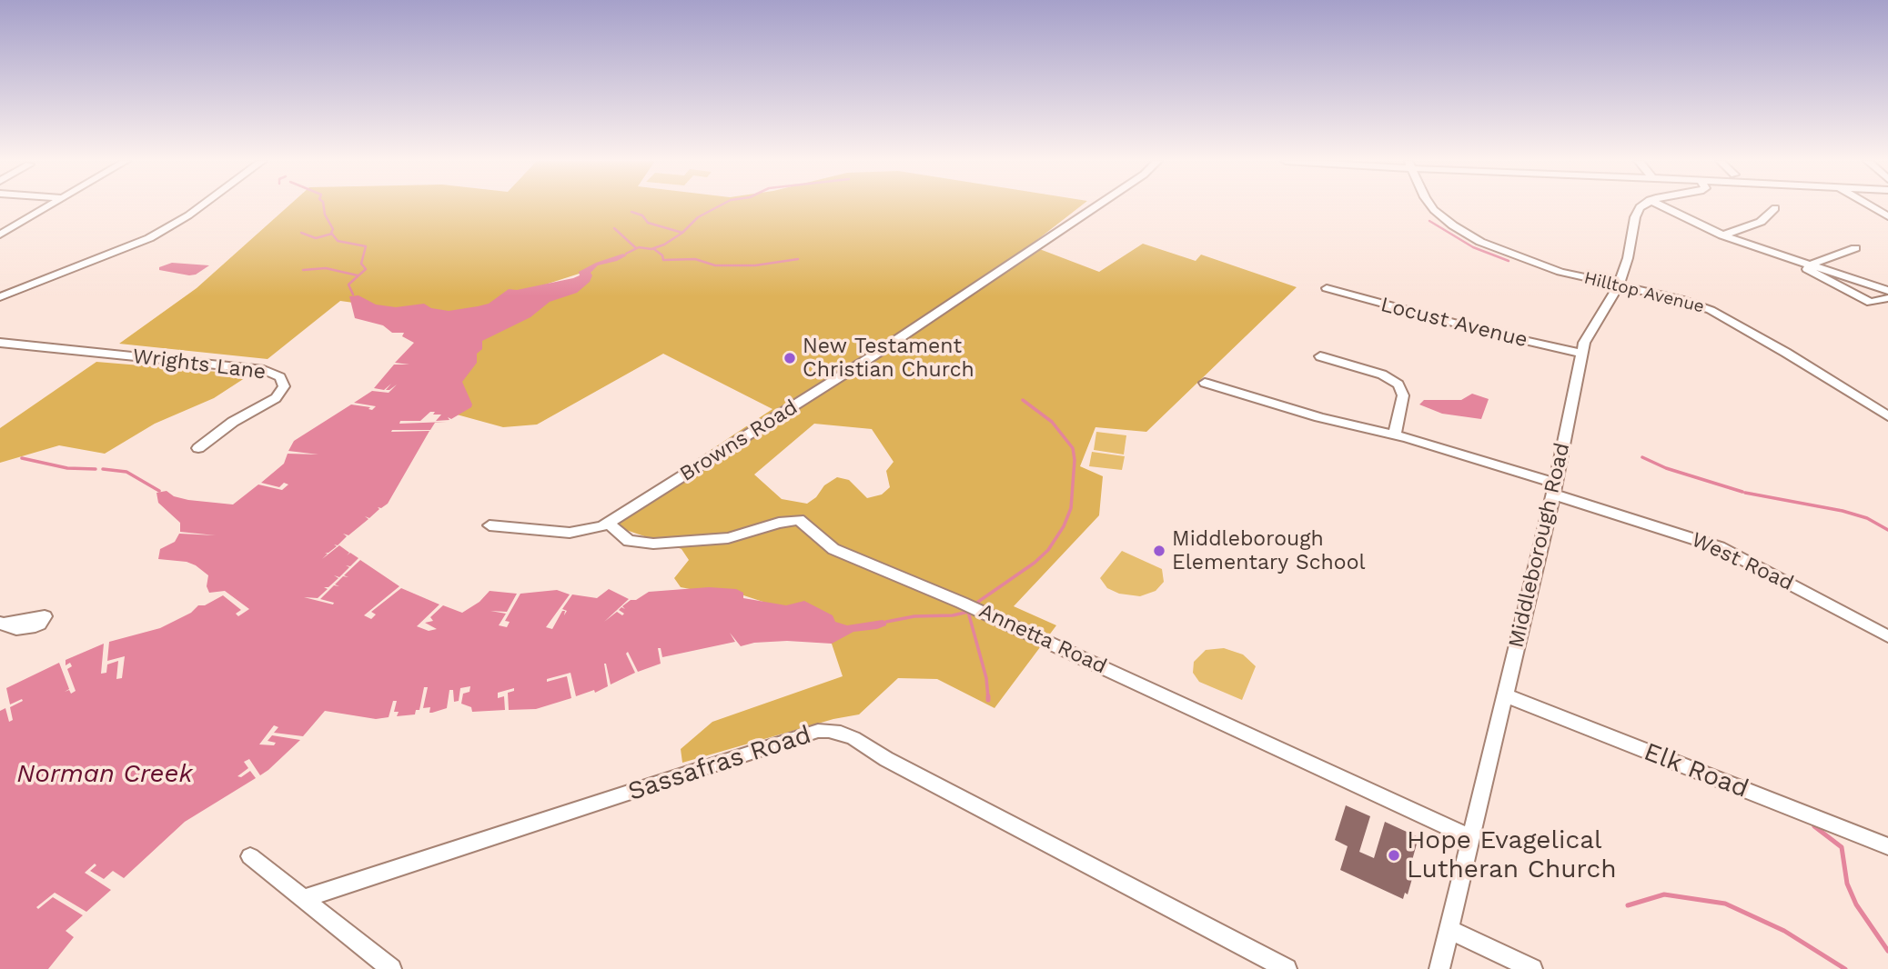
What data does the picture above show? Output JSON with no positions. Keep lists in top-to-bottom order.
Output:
{
  "streets": {
    "street": [
      "Hilltop Avenue",
      "Locust Avenue",
      "Wrights Lane",
      "Browns Road",
      "Middleborough Road",
      "West Road",
      "Annetta Road",
      "Sassafras Road",
      "Elk Road"
    ]
  },
  "crossings": [
    ["Hilltop Avenue", "Middleborough Road"],
    ["Locust Avenue", "Middleborough Road"],
    ["Browns Road", "Annetta Road"],
    ["Middleborough Road", "West Road"],
    ["Middleborough Road", "Annetta Road"],
    ["Middleborough Road", "Elk Road"]
  ],
  "water": ["Norman Creek"],
  "places": ["New Testament Christian Church", "Middleborough Elementary School", "Hope Evagelical Lutheran Church"]
}
